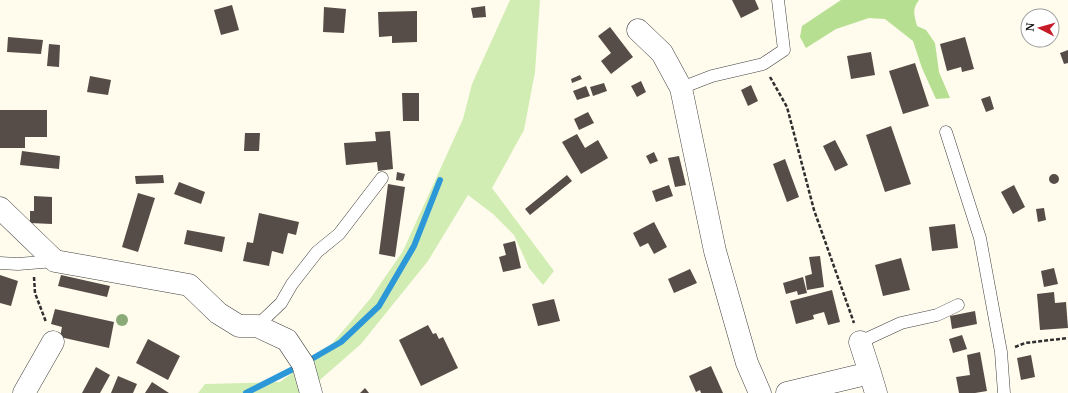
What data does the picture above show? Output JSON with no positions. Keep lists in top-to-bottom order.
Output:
{
  "north": "left"
}
